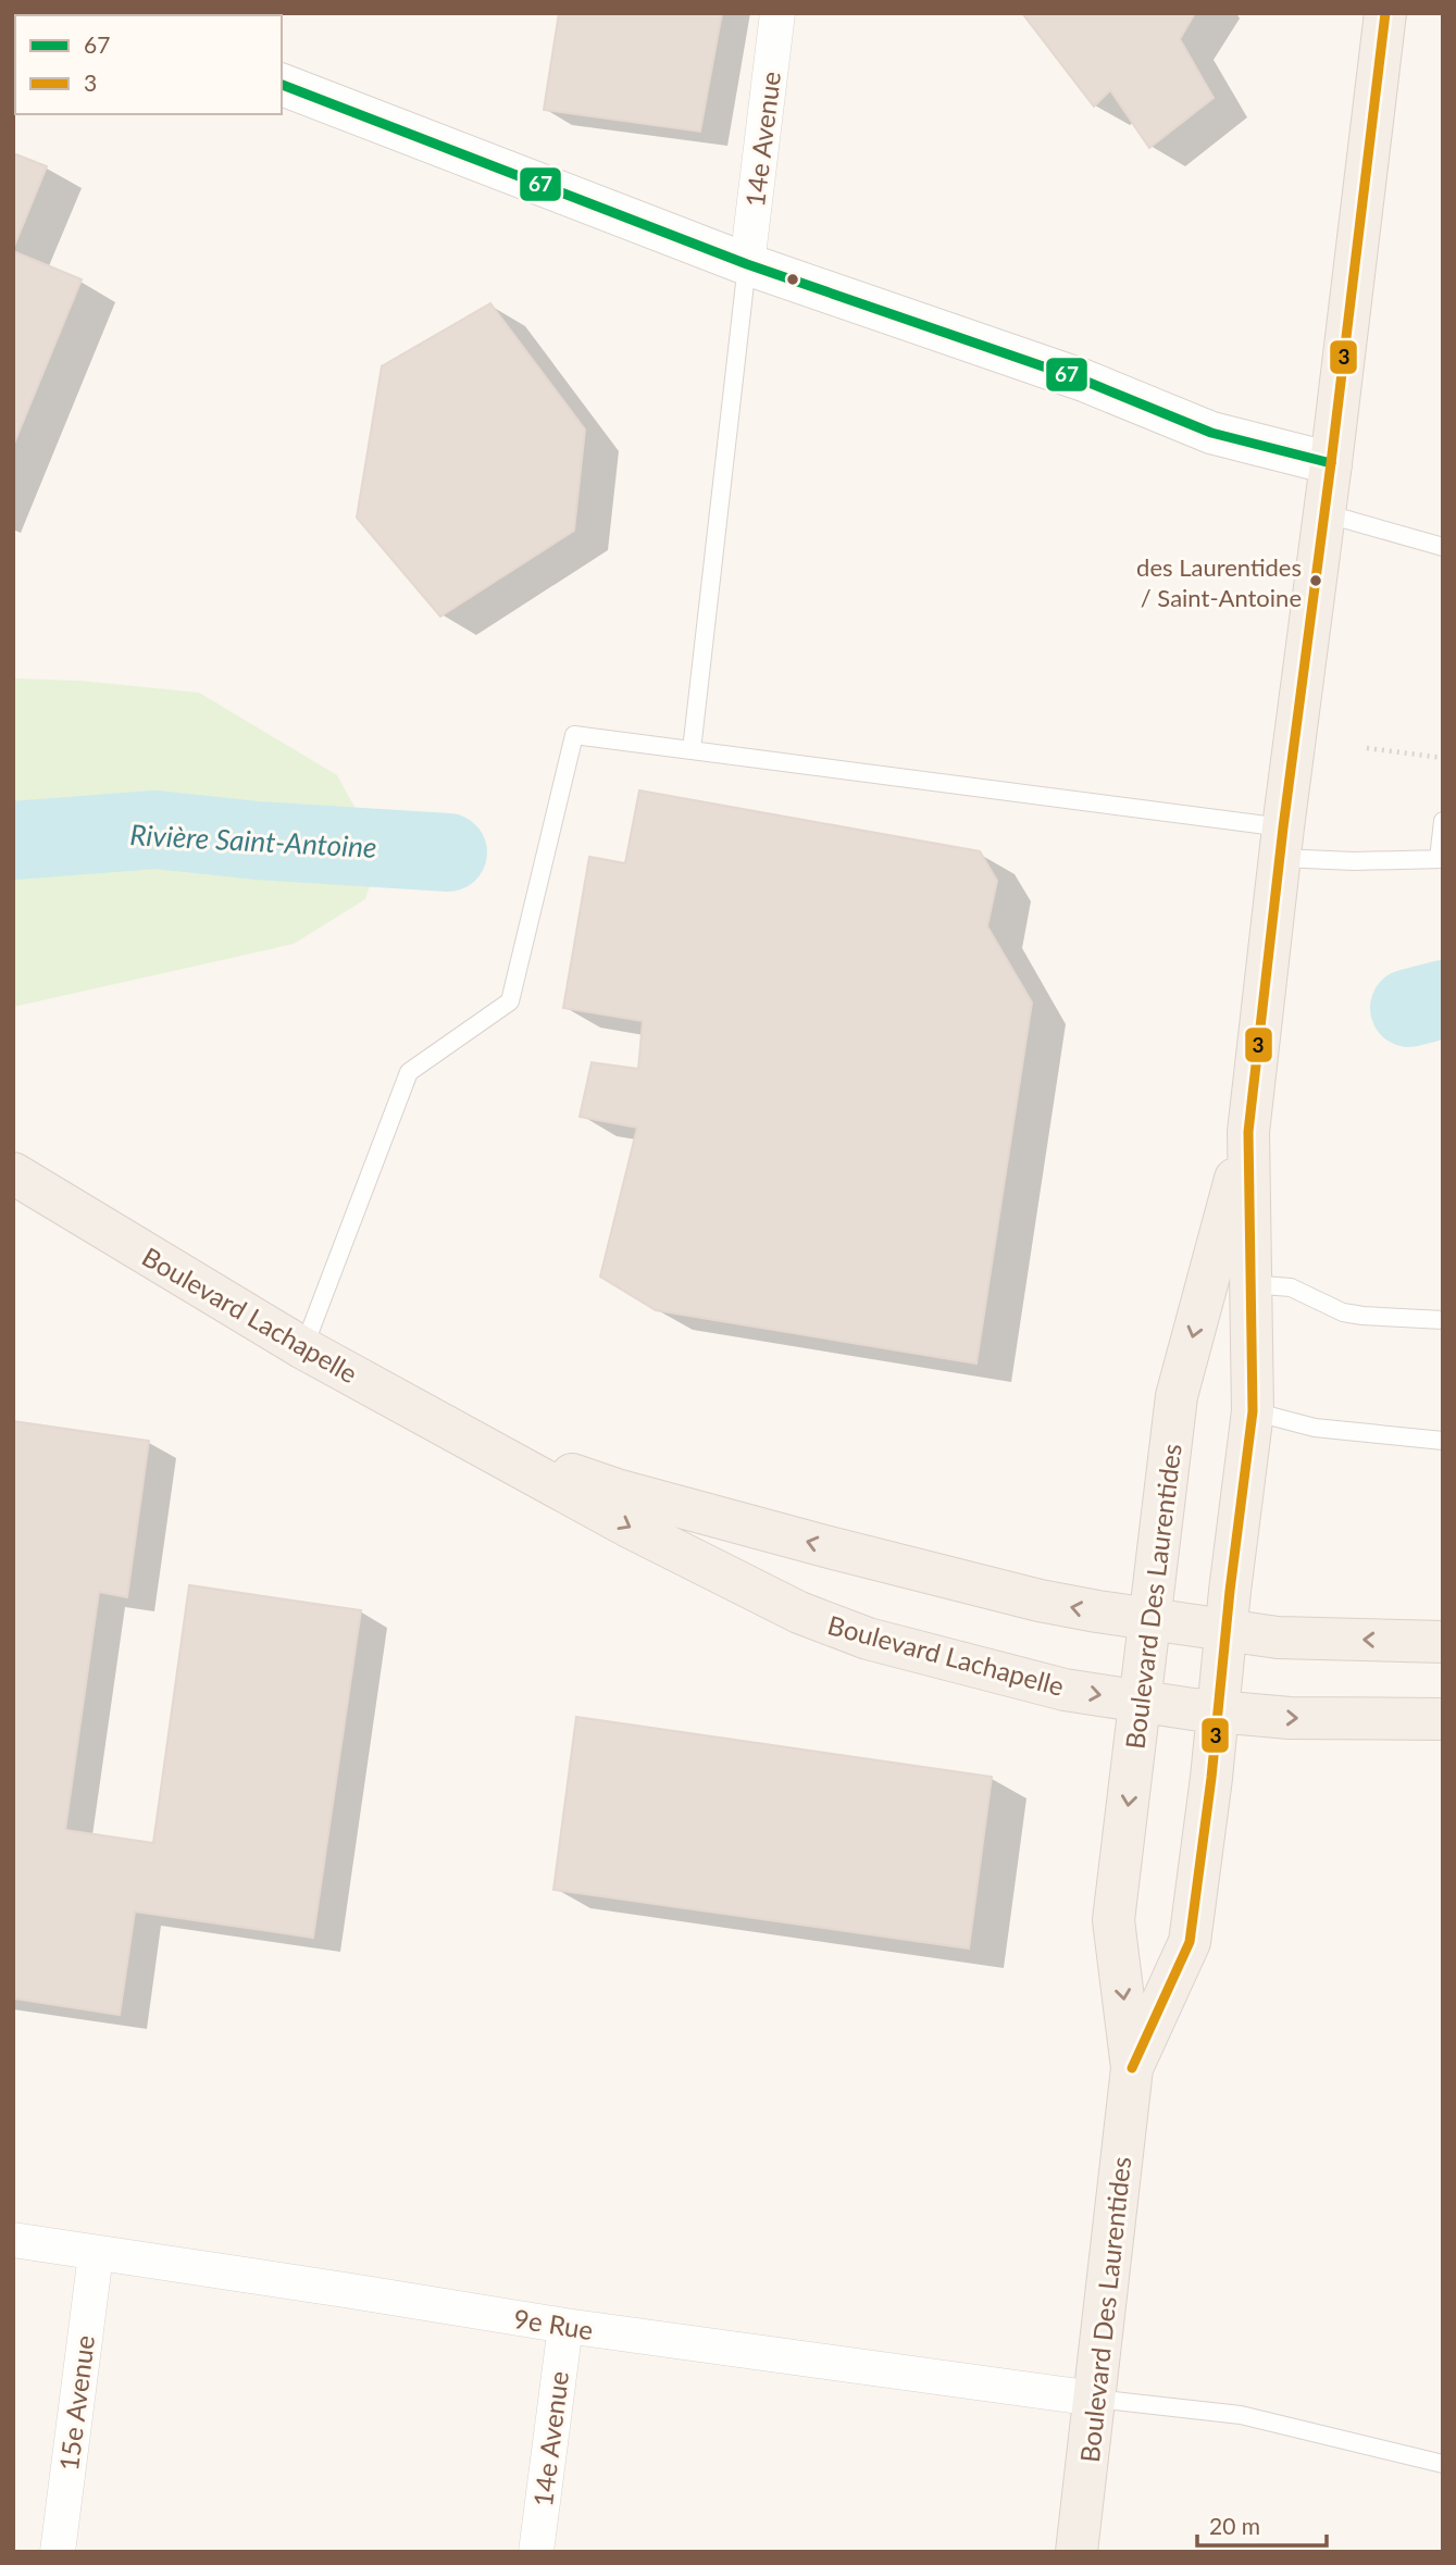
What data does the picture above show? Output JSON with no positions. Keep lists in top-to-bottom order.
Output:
{
  "streets": {
    "main road": ["Boulevard Lachapelle", "Boulevard Des Laurentides"],
    "street": ["14e Avenue", "9e Rue", "15e Avenue"]
  },
  "crossings": [
    ["14e Avenue", "9e Rue"],
    ["Boulevard Lachapelle", "Boulevard Des Laurentides"],
    ["Boulevard Des Laurentides", "9e Rue"],
    ["9e Rue", "15e Avenue"]
  ],
  "water": ["Rivière Saint-Antoine"],
  "places": ["des Laurentides / Saint-Antoine"],
  "lines": ["transit line 3", "transit line 67"],
  "legend": ["67", "3"],
  "scale_bar": "20 m"
}
